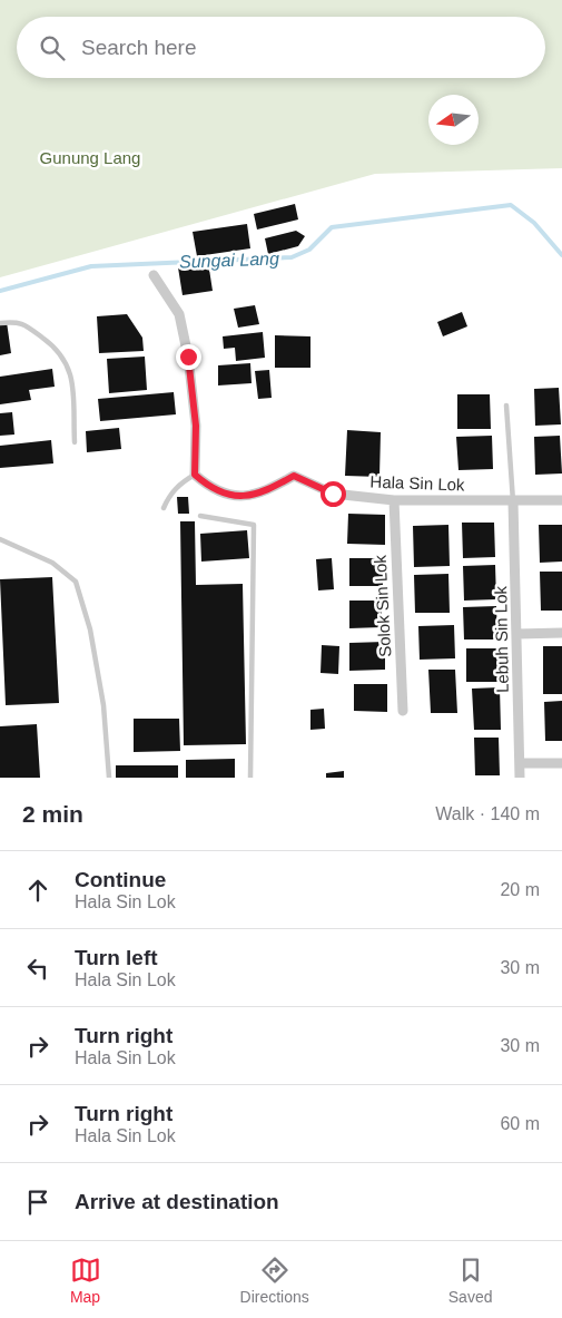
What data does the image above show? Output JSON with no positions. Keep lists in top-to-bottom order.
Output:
{
  "streets": {
    "street": ["Hala Sin Lok", "Solok Sin Lok", "Lebuh Sin Lok"]
  },
  "crossings": [
    ["Hala Sin Lok", "Solok Sin Lok"],
    ["Hala Sin Lok", "Lebuh Sin Lok"]
  ],
  "water": ["Sungai Lang"],
  "parks": ["Gunung Lang"],
  "north": "left",
  "page": {
    "search": "Search here",
    "heading": ["2 min", "Walk · 140 m"],
    "list": [
      ["Continue", "Hala Sin Lok", "20 m"],
      ["Turn left", "Hala Sin Lok", "30 m"],
      ["Turn right", "Hala Sin Lok", "30 m"],
      ["Turn right", "Hala Sin Lok", "60 m"],
      "Arrive at destination"
    ],
    "nav": ["Map", "Directions", "Saved"]
  }
}
